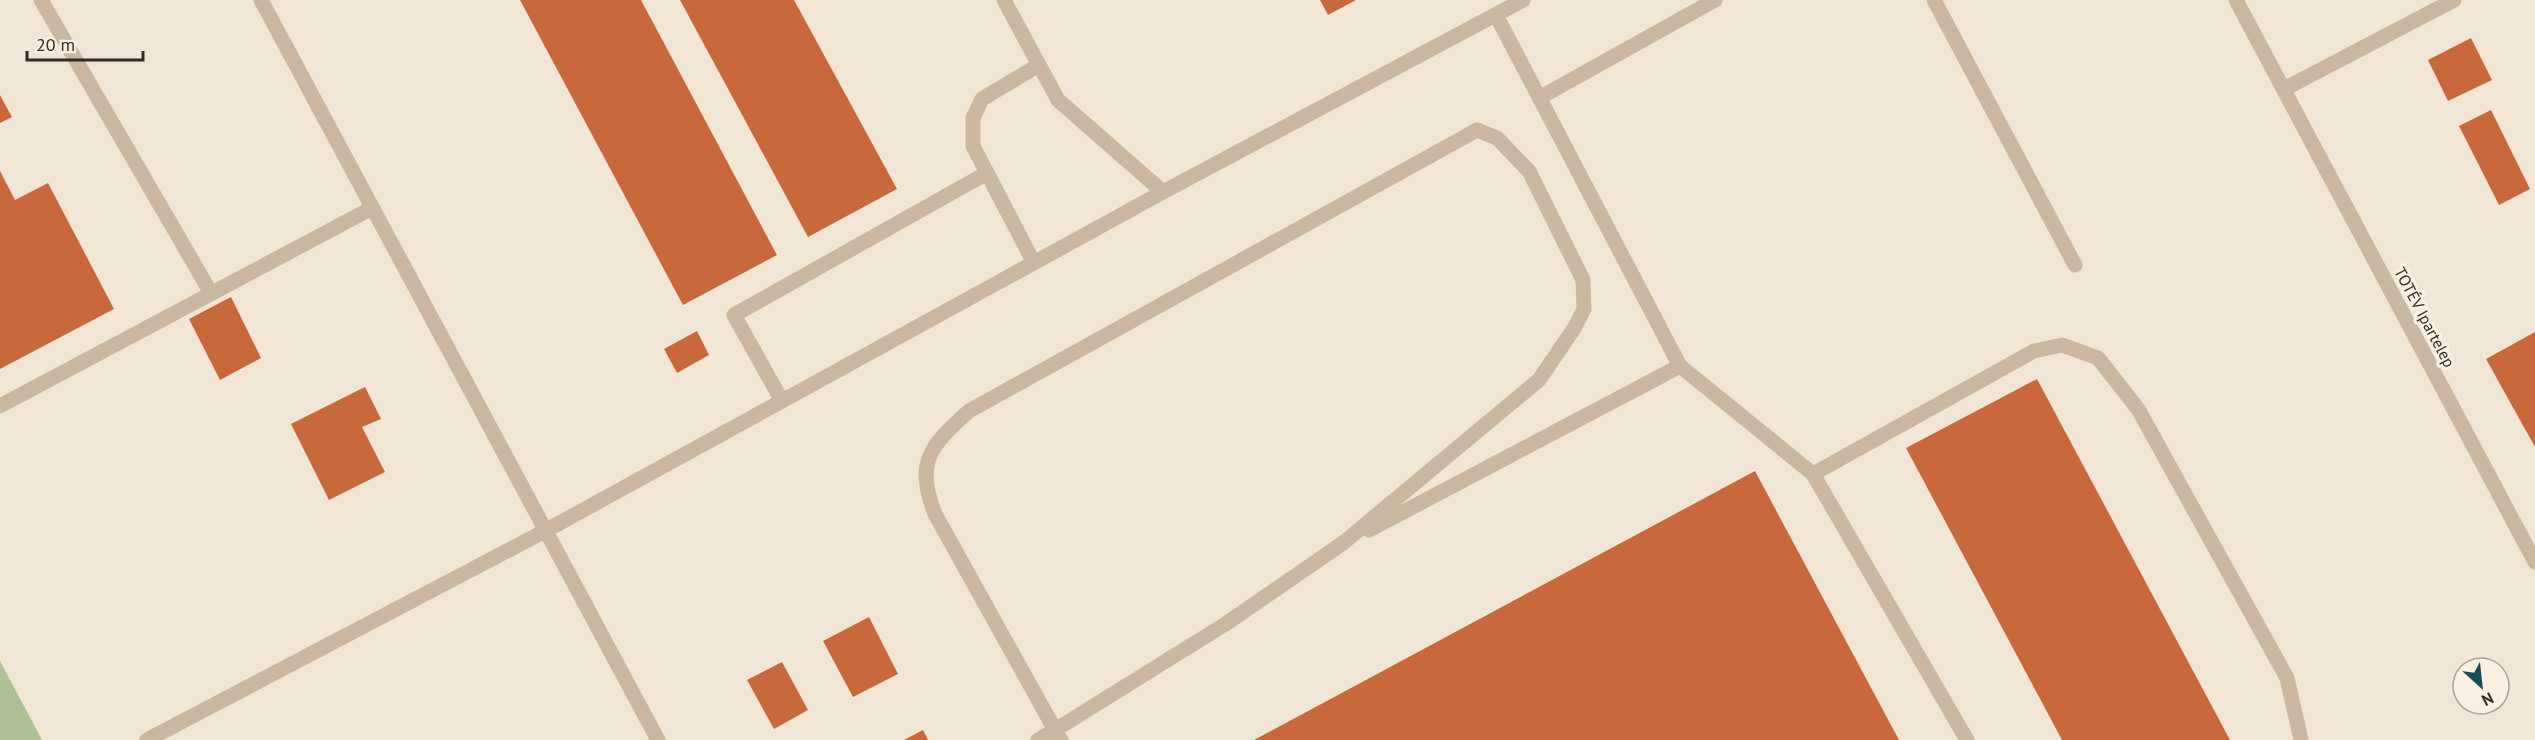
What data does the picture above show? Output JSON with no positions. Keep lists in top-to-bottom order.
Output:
{
  "streets": {
    "street": ["TOTÉV Ipartelep"]
  },
  "scale_bar": "20 m",
  "north": "bottom right"
}
